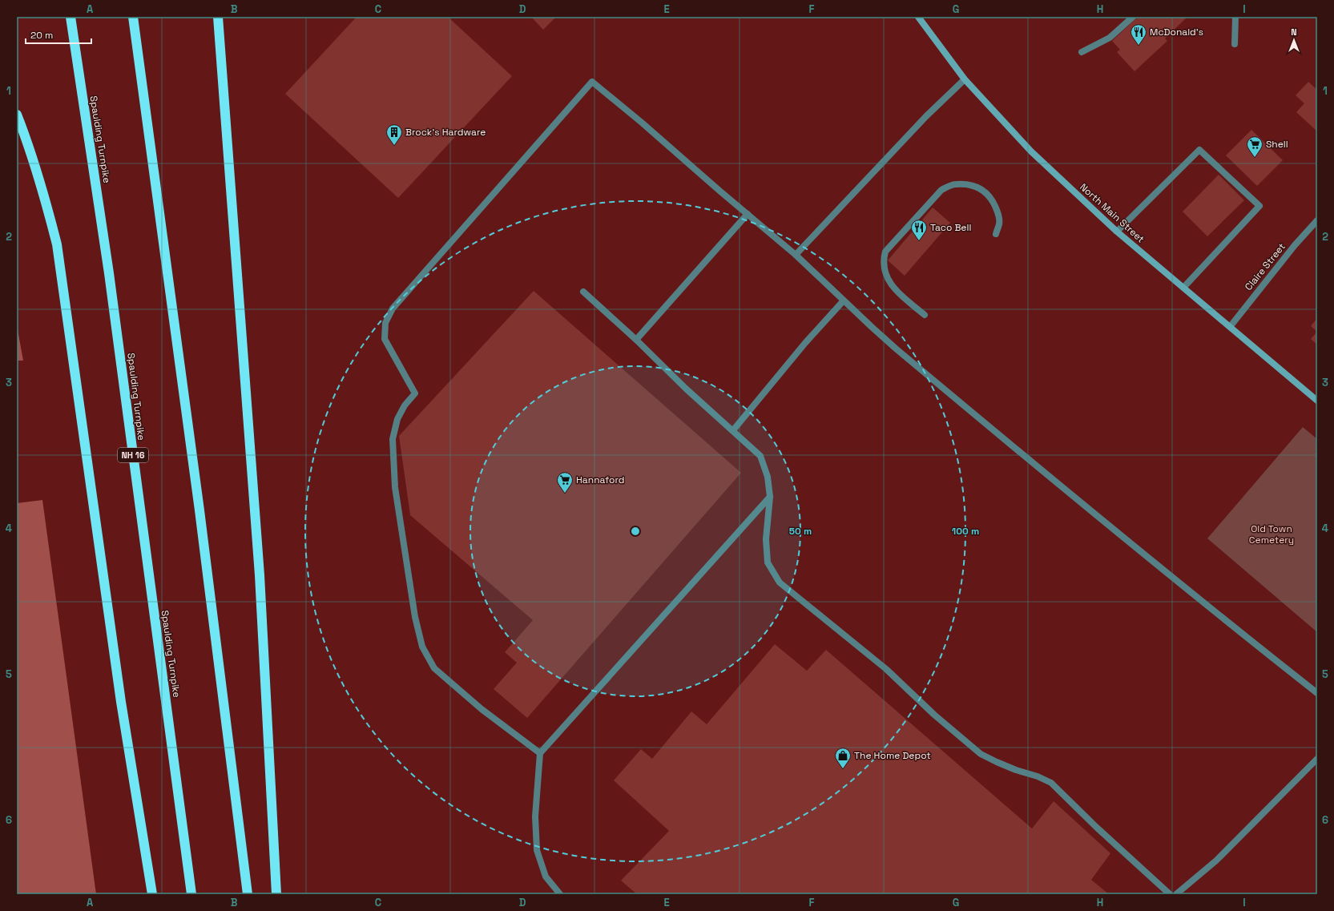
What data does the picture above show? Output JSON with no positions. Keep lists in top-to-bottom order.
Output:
{
  "streets": {
    "highway": ["Spaulding Turnpike", "NH 16"],
    "main road": ["North Main Street"],
    "street": ["Claire Street"]
  },
  "crossings": [
    ["North Main Street", "Claire Street"]
  ],
  "parks": ["Old Town Cemetery"],
  "places": {
    "restaurant": ["McDonald's", "Taco Bell"],
    "building": ["Brock's Hardware"],
    "supermarket": ["Shell", "Hannaford"],
    "shop": ["The Home Depot"]
  },
  "scale_bar": "20 m",
  "north": "top",
  "grid": {
    "columns": [
      "A",
      "B",
      "C",
      "D",
      "E",
      "F",
      "G",
      "H",
      "I"
    ],
    "rows": [
      "1",
      "2",
      "3",
      "4",
      "5",
      "6"
    ]
  },
  "rings": ["50 m", "100 m"]
}
